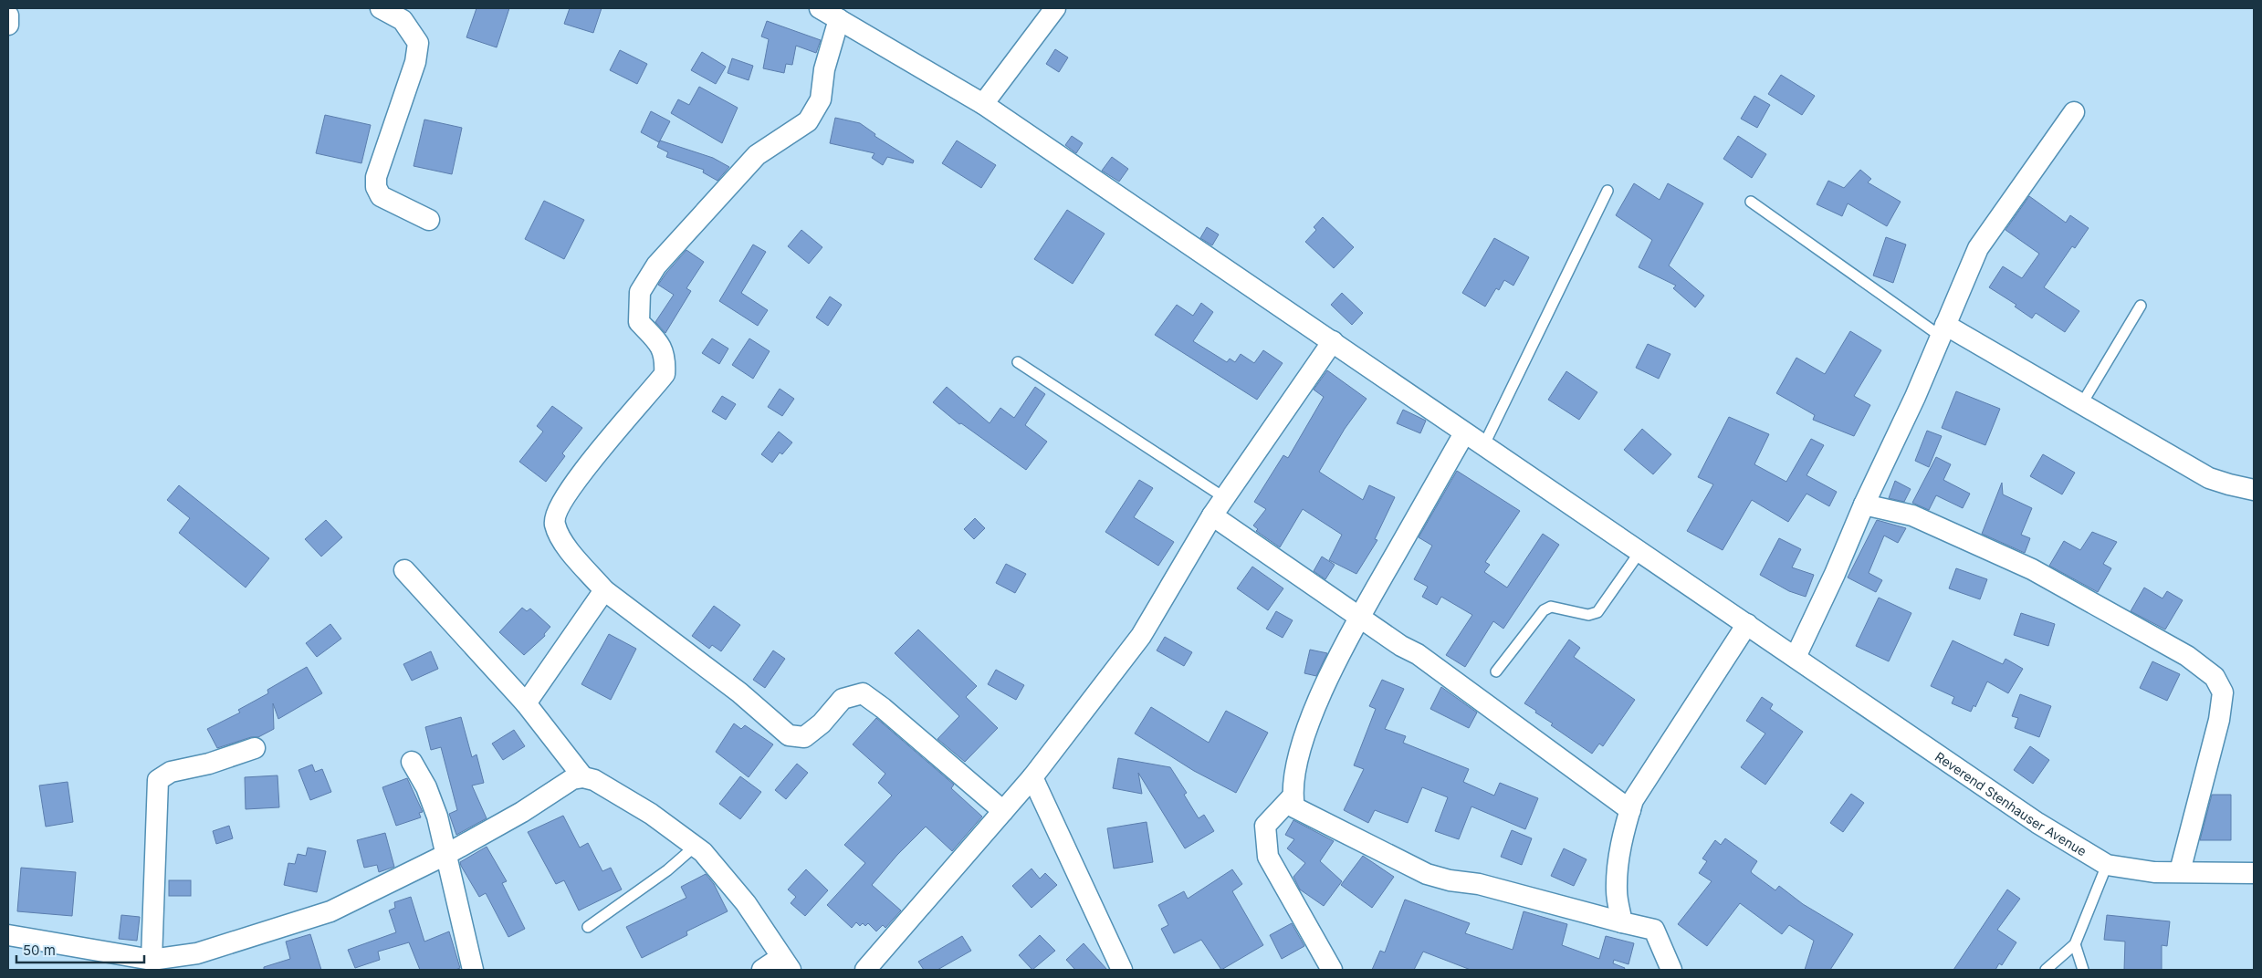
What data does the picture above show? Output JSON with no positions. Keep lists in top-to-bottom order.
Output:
{
  "streets": {
    "street": ["Reverend Stenhauser Avenue"]
  },
  "scale_bar": "50 m"
}
